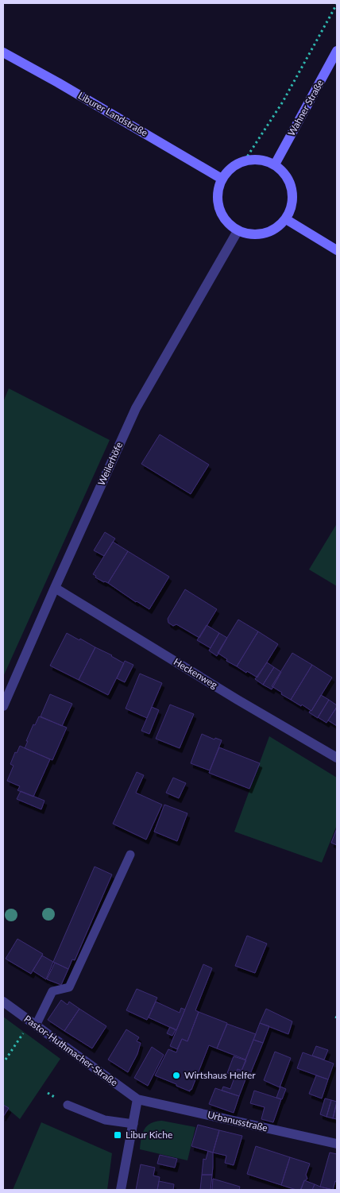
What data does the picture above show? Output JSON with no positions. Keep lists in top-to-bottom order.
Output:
{
  "streets": {
    "street": [
      "Wahner Straße",
      "Liburer Landstraße",
      "Weilerhöfe",
      "Heckenweg",
      "Pastor-Huthmacher-Straße",
      "Urbanusstraße"
    ]
  },
  "crossings": [
    ["Wahner Straße", "Liburer Landstraße"],
    ["Wahner Straße", "Weilerhöfe"],
    ["Liburer Landstraße", "Weilerhöfe"],
    ["Weilerhöfe", "Heckenweg"],
    ["Pastor-Huthmacher-Straße", "Urbanusstraße"]
  ],
  "places": {
    "other": ["Wirtshaus Helfer"],
    "transit": ["Libur Kiche"]
  }
}
